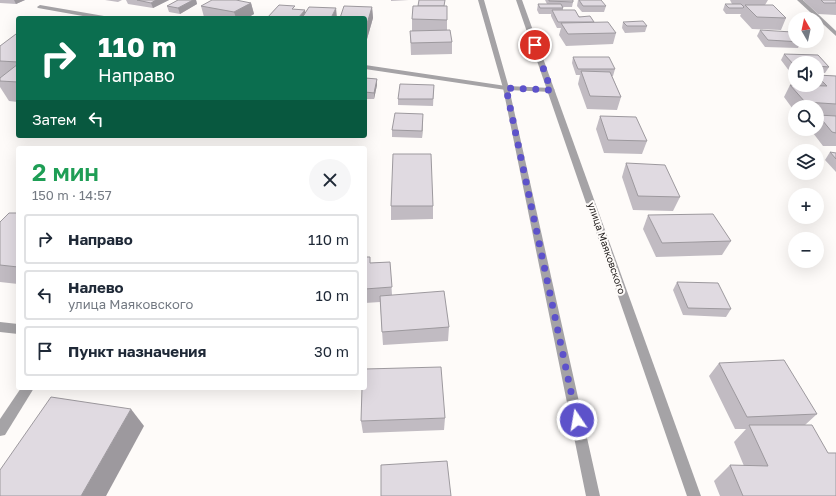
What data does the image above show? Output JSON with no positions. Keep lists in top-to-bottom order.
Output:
{
  "streets": {
    "street": ["улица Маяковского"]
  },
  "north": "top",
  "page": {
    "map_buttons": ["+", "−"],
    "turn": ["110 m", "Направо"],
    "then": "Затем",
    "heading": ["2 мин", "150 m · 14:57"],
    "list": [
      {
        "name": "Направо",
        "value": "110 m"
      },
      {
        "name": "Налево",
        "note": "улица Маяковского",
        "value": "10 m"
      },
      {
        "name": "Пункт назначения",
        "value": "30 m"
      }
    ]
  }
}
